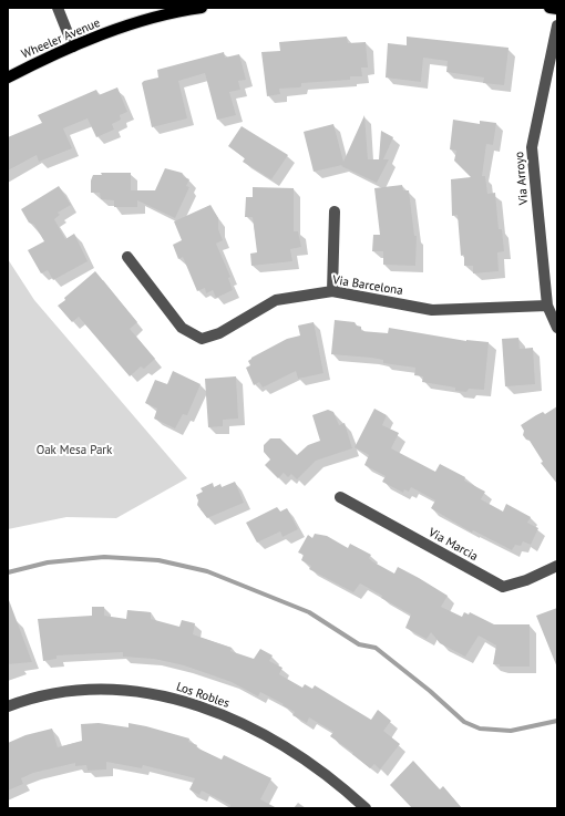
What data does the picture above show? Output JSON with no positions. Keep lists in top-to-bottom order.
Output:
{
  "streets": {
    "main road": ["Wheeler Avenue"],
    "street": [
      "Via Arroyo",
      "Via Barcelona",
      "Via Marcia",
      "Los Robles"
    ]
  },
  "crossings": [
    ["Via Arroyo", "Via Barcelona"]
  ],
  "parks": ["Oak Mesa Park"]
}
